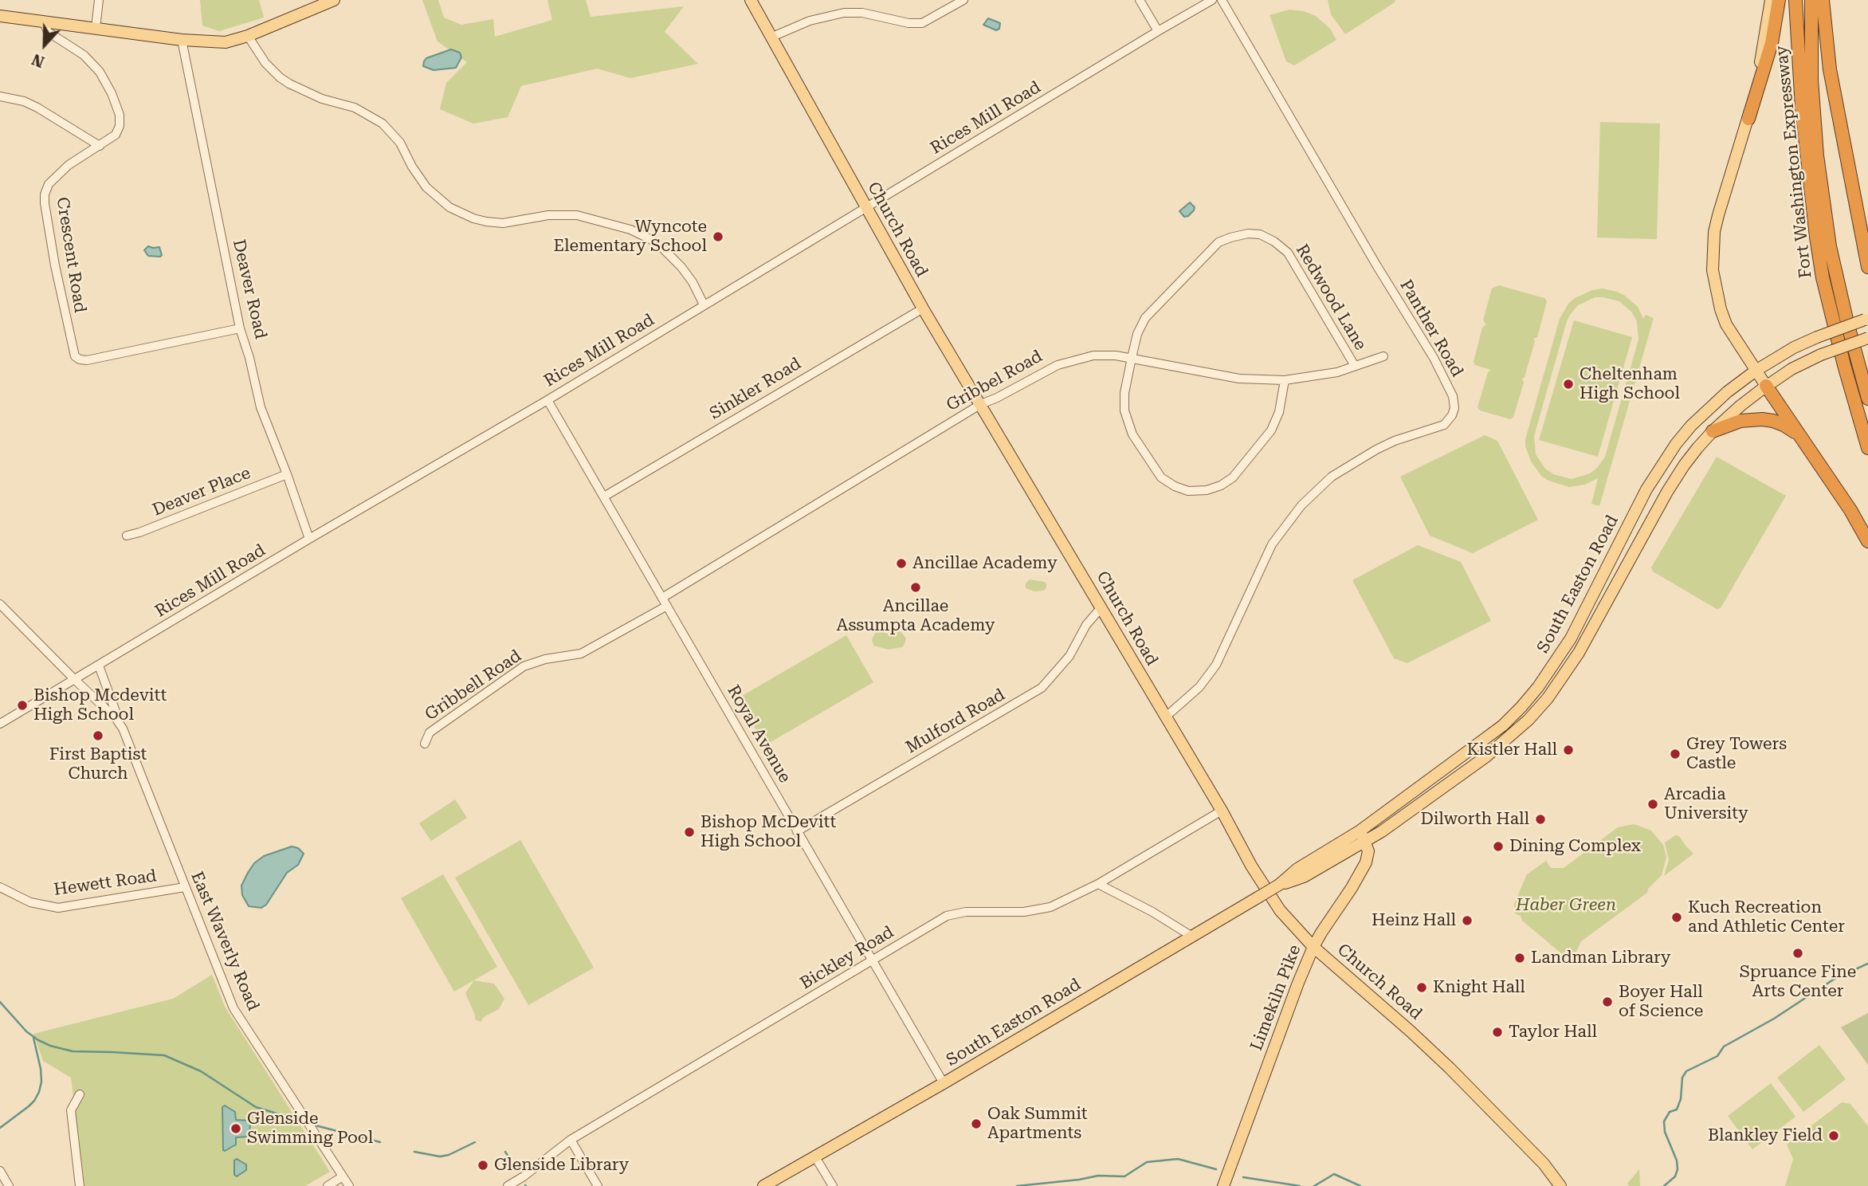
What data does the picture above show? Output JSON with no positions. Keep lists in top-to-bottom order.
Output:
{
  "streets": {
    "highway": ["Fort Washington Expressway"],
    "main road": ["Church Road", "South Easton Road", "Limekiln Pike"],
    "street": [
      "Rices Mill Road",
      "Crescent Road",
      "Deaver Road",
      "Redwood Lane",
      "Panther Road",
      "Gribbel Road",
      "Sinkler Road",
      "Deaver Place",
      "Gribbell Road",
      "Mulford Road",
      "Royal Avenue",
      "Hewett Road",
      "East Waverly Road",
      "Bickley Road"
    ]
  },
  "crossings": [
    ["Rices Mill Road", "Church Road"],
    ["Rices Mill Road", "Deaver Road"],
    ["Rices Mill Road", "Royal Avenue"],
    ["Rices Mill Road", "East Waverly Road"],
    ["Church Road", "Panther Road"],
    ["Church Road", "Gribbel Road"],
    ["Church Road", "Sinkler Road"],
    ["Church Road", "Mulford Road"],
    ["Church Road", "Bickley Road"],
    ["Church Road", "Limekiln Pike"],
    ["Crescent Road", "Deaver Road"],
    ["Deaver Road", "Deaver Place"],
    ["Redwood Lane", "Gribbel Road"],
    ["Gribbel Road", "Gribbell Road"],
    ["Gribbel Road", "Royal Avenue"],
    ["Sinkler Road", "Royal Avenue"],
    ["South Easton Road", "Royal Avenue"],
    ["South Easton Road", "Limekiln Pike"],
    ["Gribbell Road", "Royal Avenue"],
    ["Mulford Road", "Royal Avenue"],
    ["Royal Avenue", "Bickley Road"],
    ["Hewett Road", "East Waverly Road"]
  ],
  "parks": ["Haber Green"],
  "places": [
    "Wyncote Elementary School",
    "Cheltenham High School",
    "Ancillae Academy",
    "Ancillae Assumpta Academy",
    "Bishop Mcdevitt High School",
    "First Baptist Church",
    "Kistler Hall",
    "Grey Towers Castle",
    "Arcadia University",
    "Dilworth Hall",
    "Bishop McDevitt High School",
    "Dining Complex",
    "Kuch Recreation and Athletic Center",
    "Heinz Hall",
    "Spruance Fine Arts Center",
    "Landman Library",
    "Knight Hall",
    "Boyer Hall of Science",
    "Taylor Hall",
    "Oak Summit Apartments",
    "Glenside Swimming Pool",
    "Blankley Field",
    "Glenside Library"
  ],
  "north": "bottom"
}
